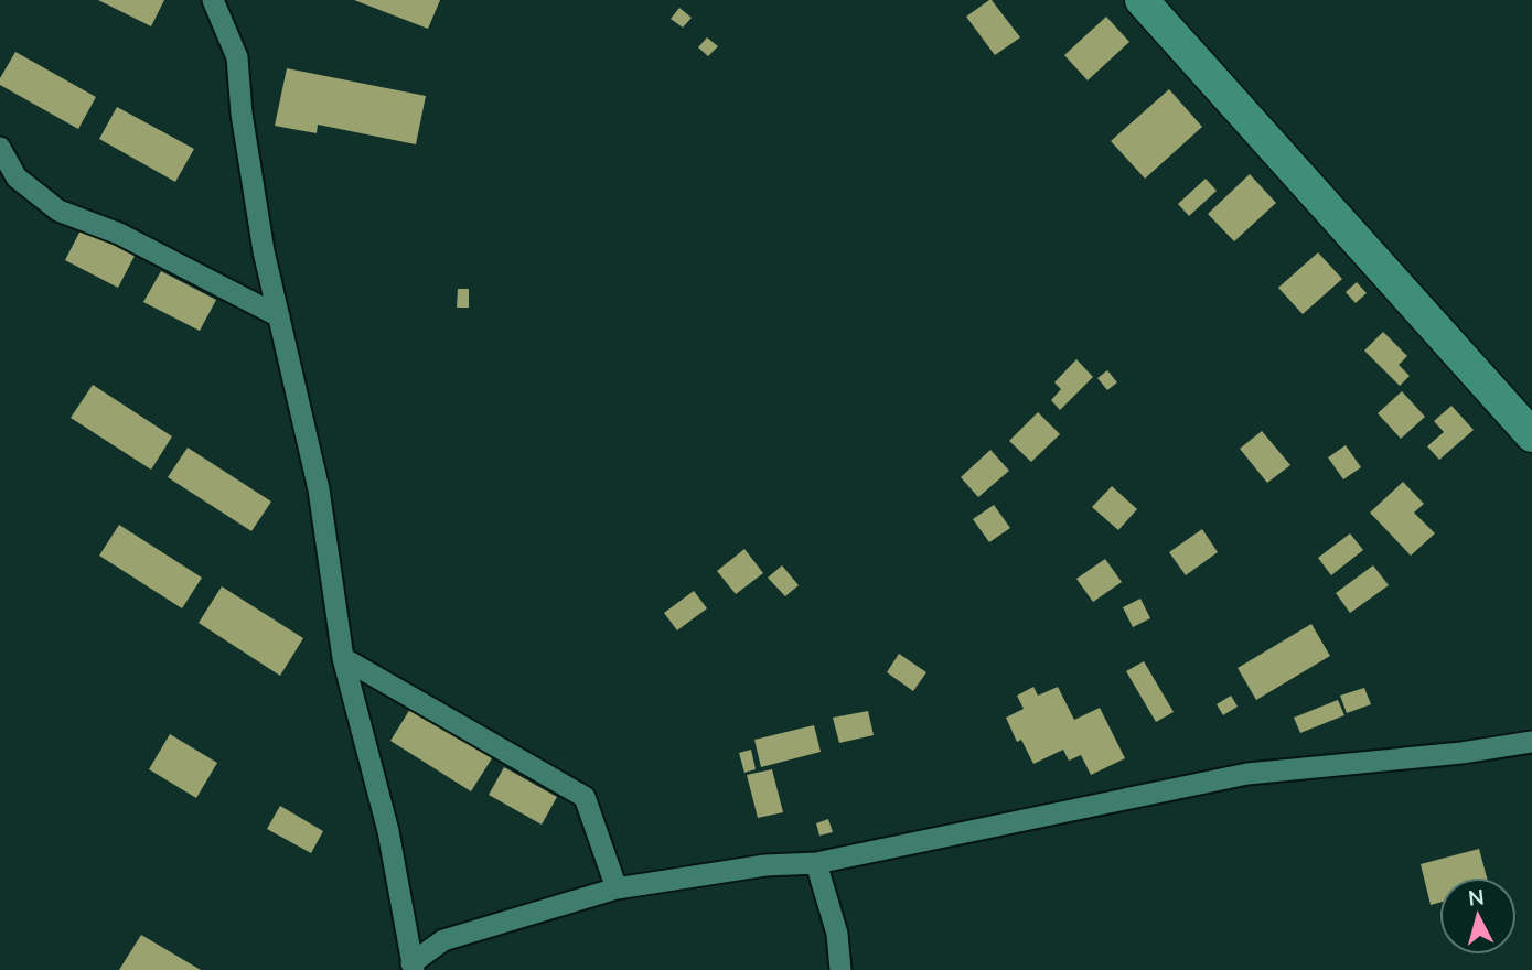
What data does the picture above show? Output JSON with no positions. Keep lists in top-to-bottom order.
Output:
{
  "north": "top"
}
